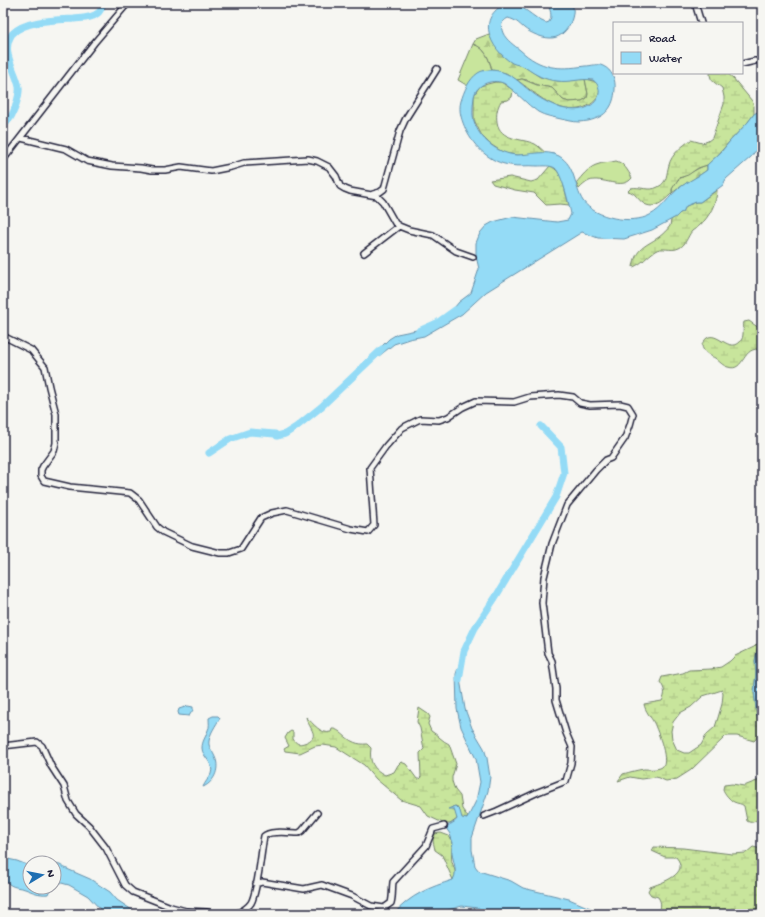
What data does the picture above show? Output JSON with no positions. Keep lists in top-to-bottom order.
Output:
{
  "legend": ["Road", "Water"],
  "north": "right"
}
